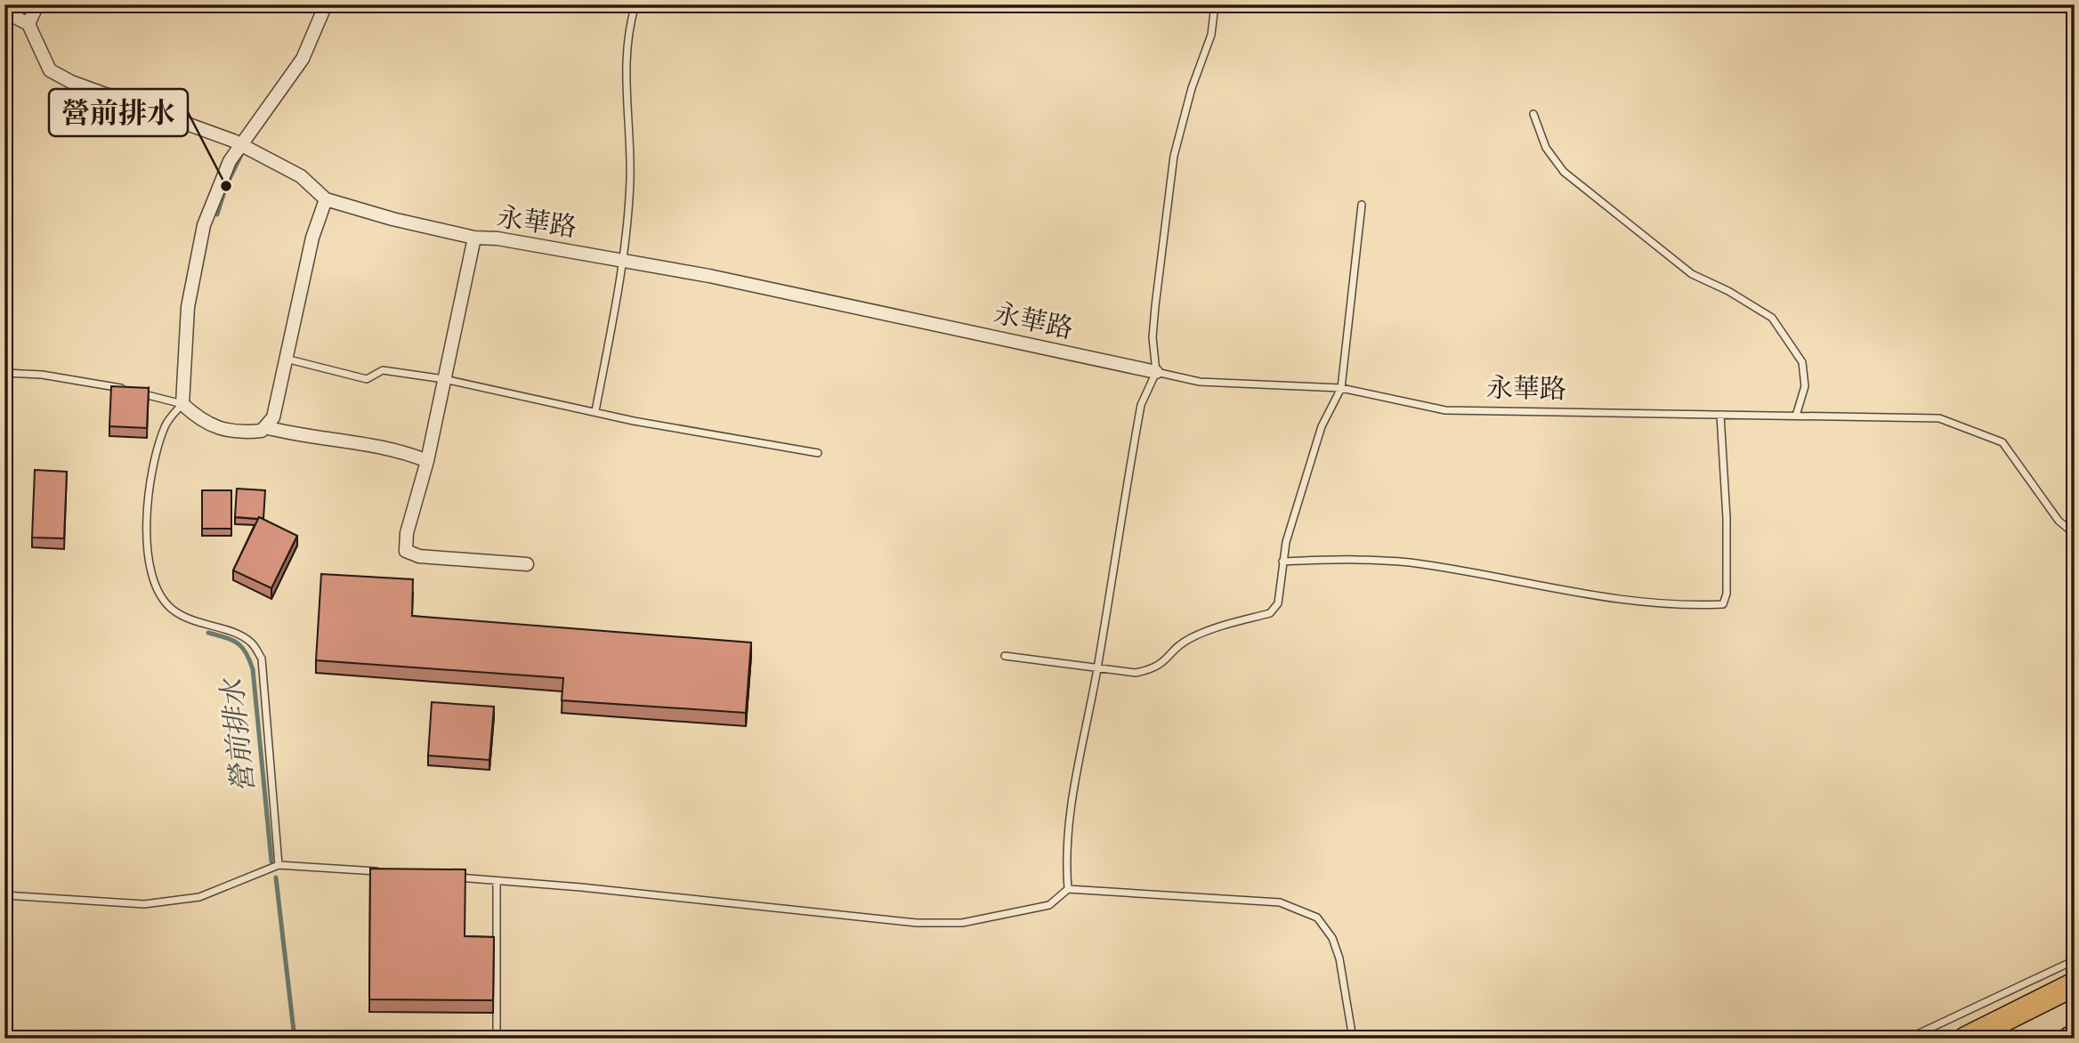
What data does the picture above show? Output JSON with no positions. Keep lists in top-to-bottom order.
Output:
{
  "streets": {
    "street": ["永華路"]
  },
  "water": ["營前排水"],
  "places": ["營前排水"]
}
